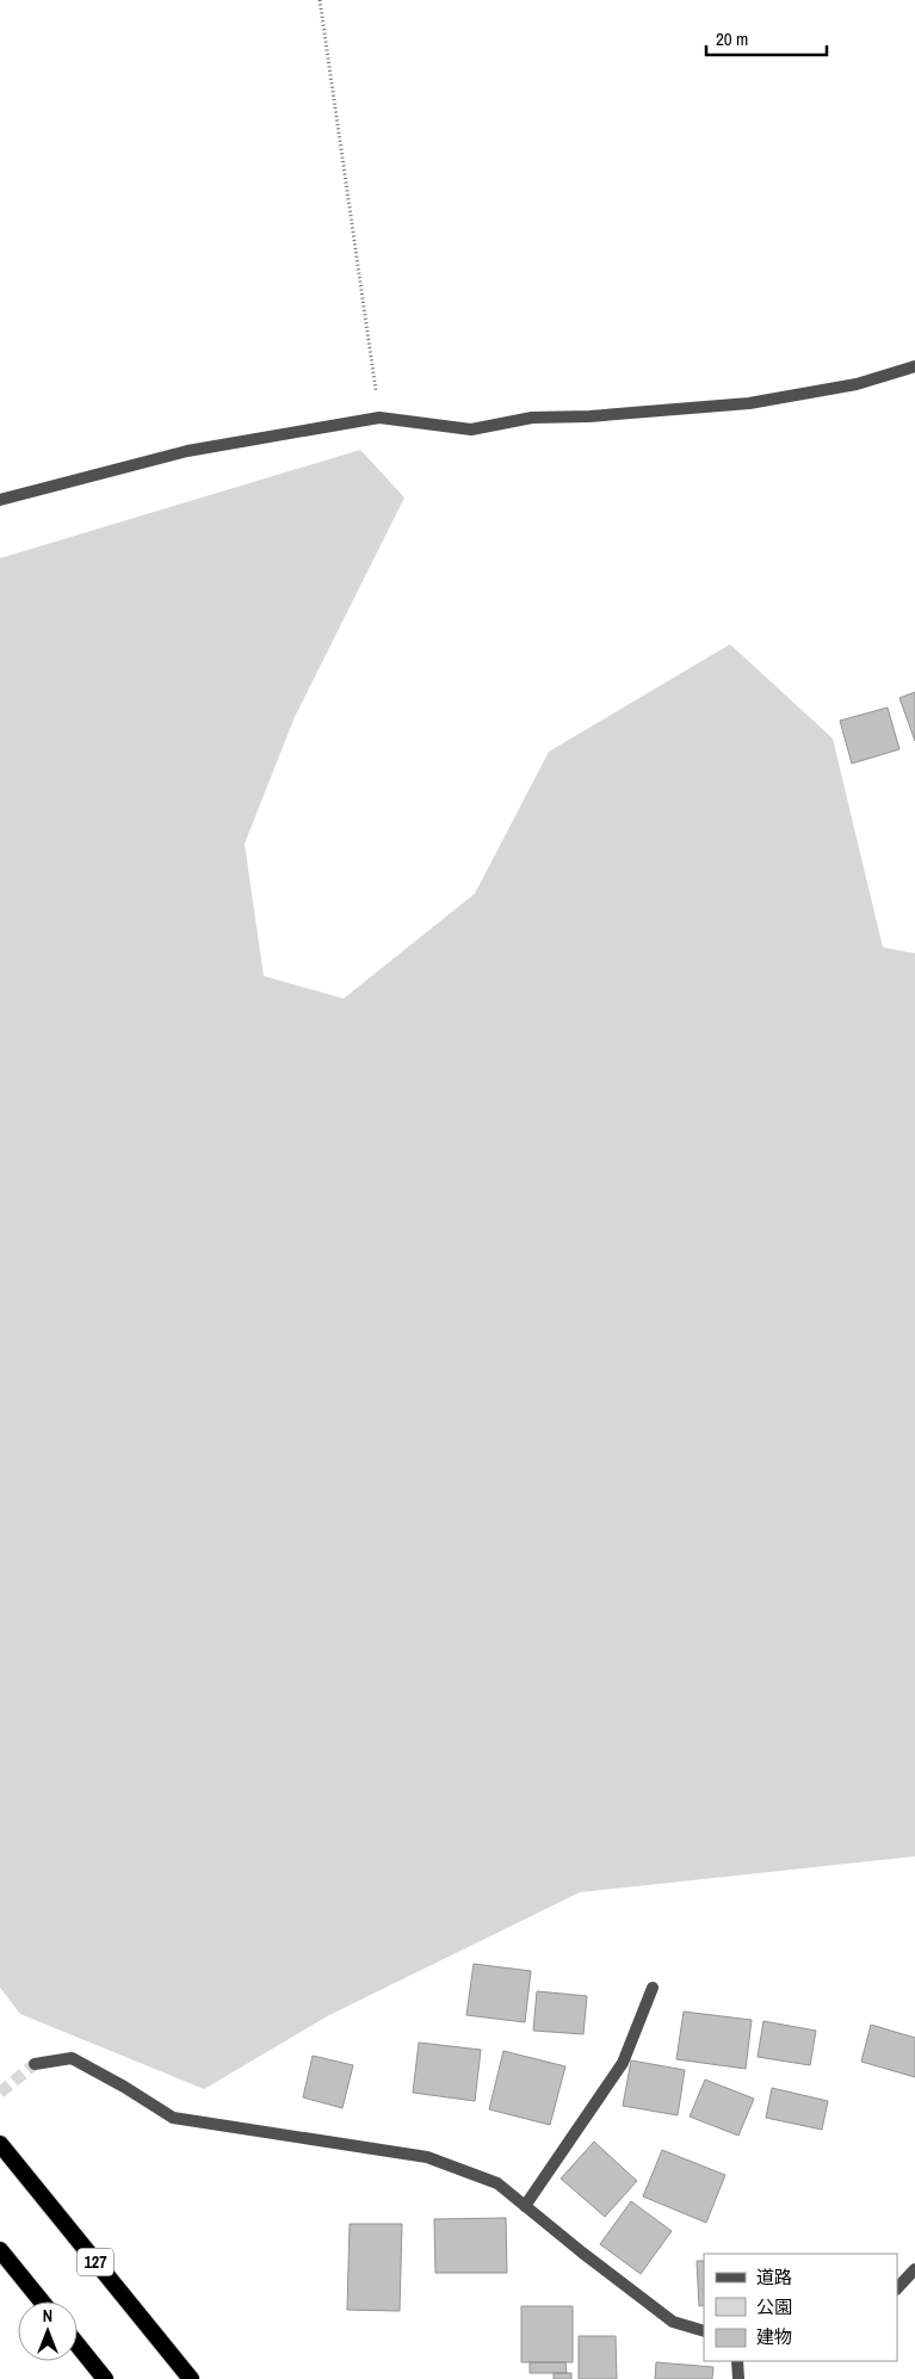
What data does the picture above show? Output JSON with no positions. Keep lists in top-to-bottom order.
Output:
{
  "streets": {
    "highway": ["127"]
  },
  "legend": ["道路", "公園", "建物"],
  "scale_bar": "20 m",
  "north": "top"
}
